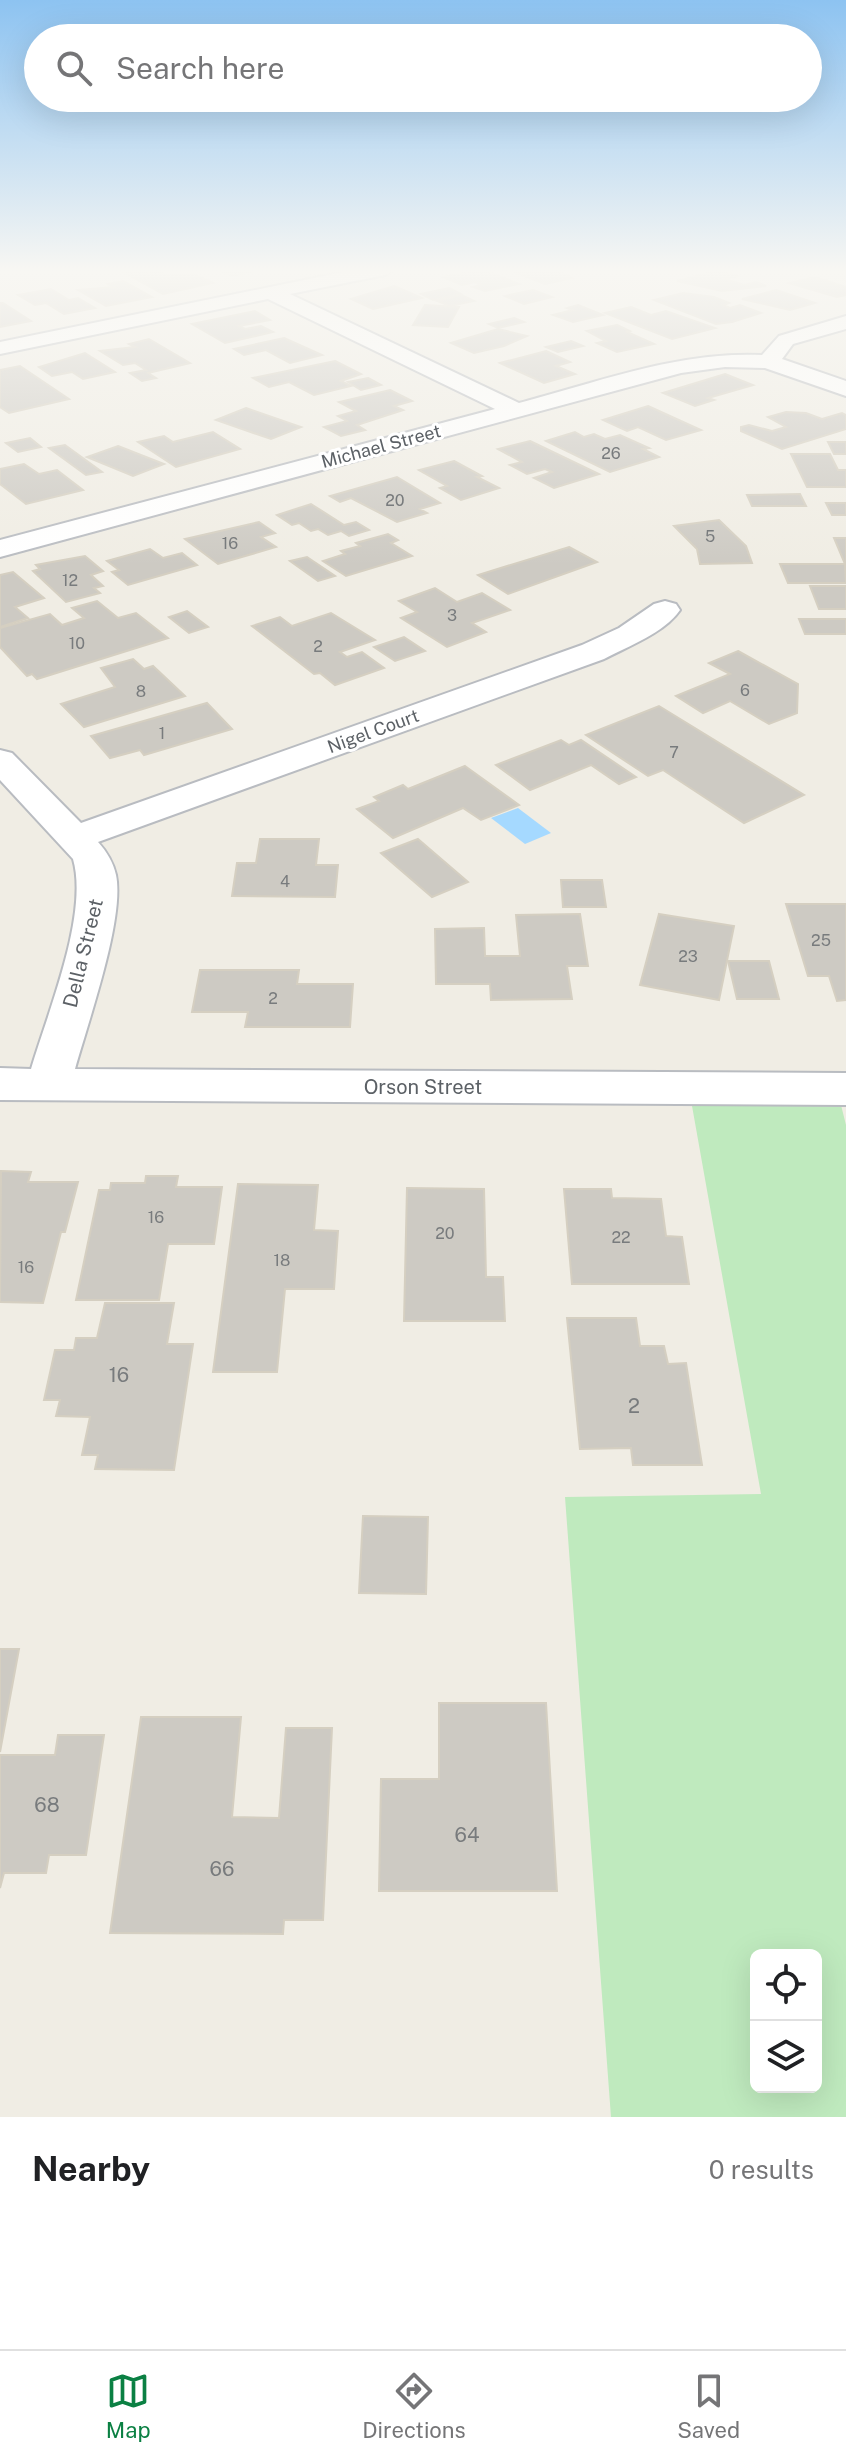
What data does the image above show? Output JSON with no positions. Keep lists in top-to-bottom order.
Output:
{
  "streets": {
    "street": [
      "Michael Street",
      "Nigel Court",
      "Della Street",
      "Orson Street"
    ]
  },
  "crossings": [
    ["Nigel Court", "Della Street"],
    ["Della Street", "Orson Street"]
  ],
  "house_numbers": [
    "26",
    "20",
    "5",
    "16",
    "12",
    "3",
    "10",
    "2",
    "6",
    "8",
    "1",
    "7",
    "4",
    "25",
    "23",
    "2",
    "16",
    "20",
    "22",
    "18",
    "16",
    "16",
    "2",
    "68",
    "64",
    "66"
  ],
  "page": {
    "search": "Search here",
    "heading": ["Nearby", "0 results"],
    "nav": ["Map", "Directions", "Saved"]
  }
}
